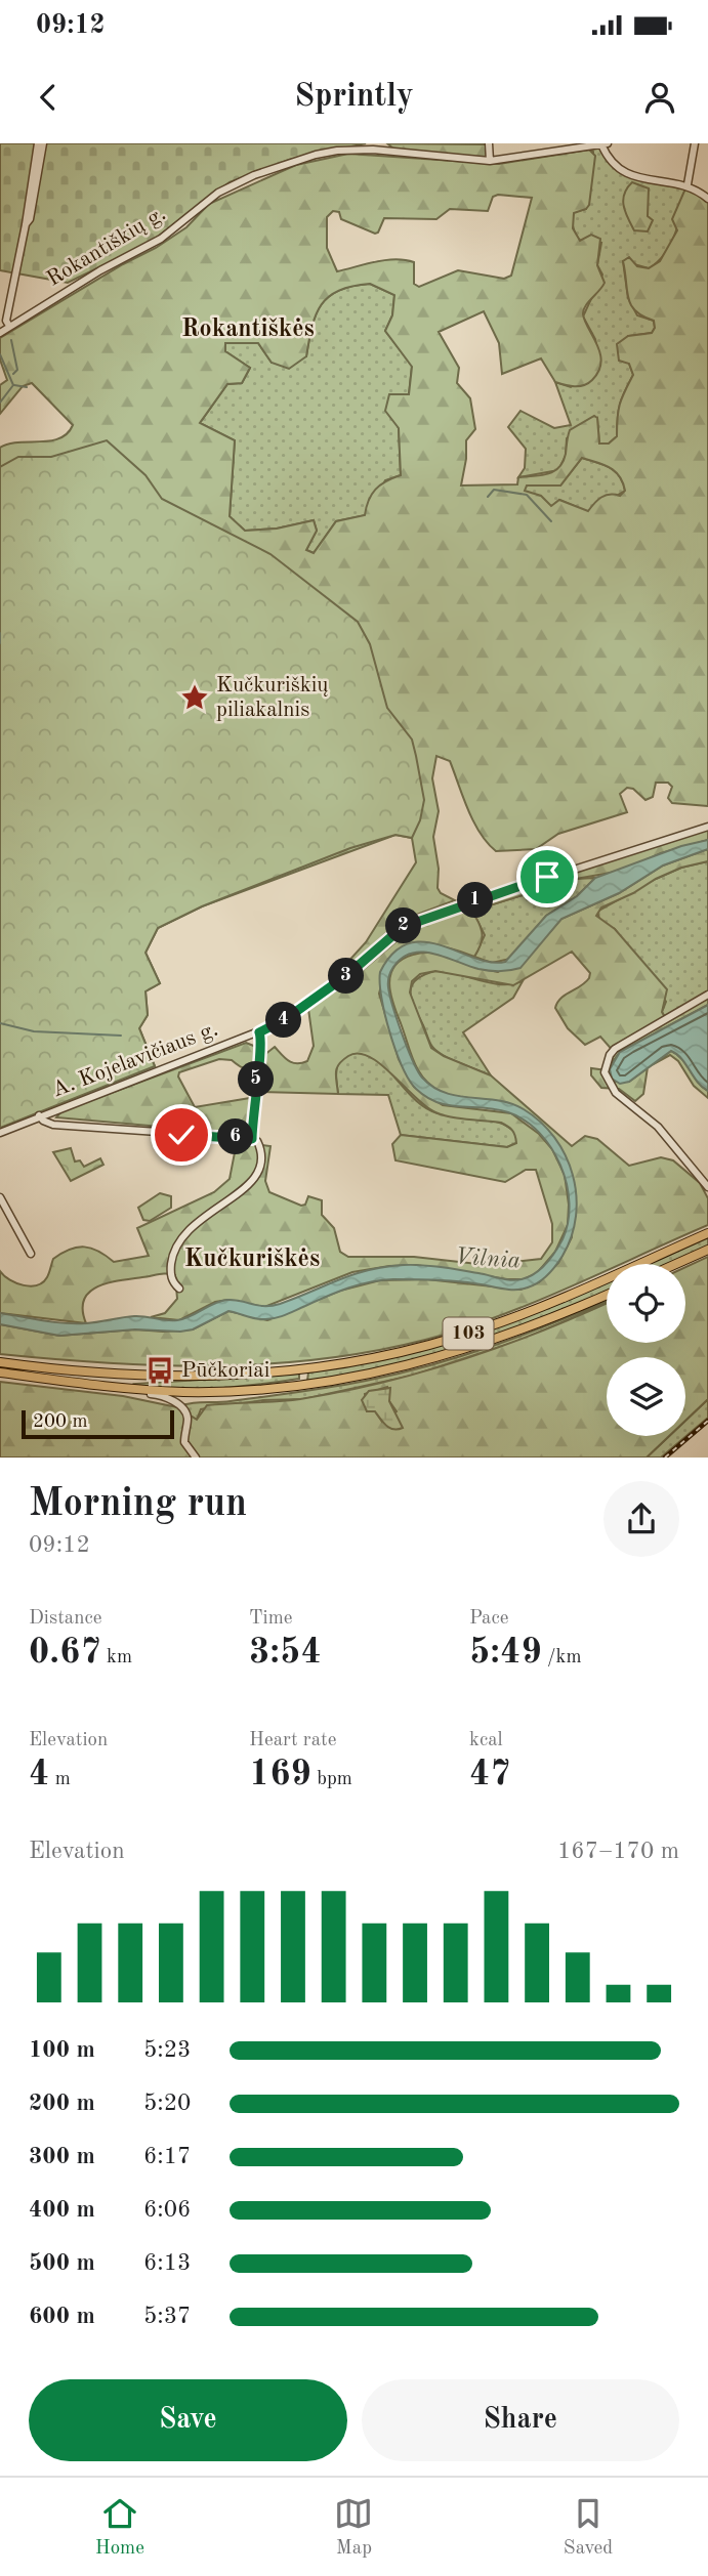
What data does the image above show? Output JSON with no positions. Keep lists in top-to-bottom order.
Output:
{
  "streets": {
    "main road": ["103"],
    "street": ["Rokantiškių g.", "A. Kojelavičiaus g."]
  },
  "districts": ["Rokantiškės", "Kučkuriškės"],
  "water": ["Vilnia"],
  "places": {
    "place": ["Kučkuriškių piliakalnis"],
    "bus stop": ["Pūčkoriai"]
  },
  "scale_bar": "200 m",
  "page": {
    "status": "09:12",
    "header": "Sprintly",
    "pins": [
      "1",
      "2",
      "3",
      "4",
      "5",
      "6"
    ],
    "scale": "200 m",
    "heading": ["Morning run", "09:12"],
    "stats": [
      ["Distance", "0.67 km"],
      ["Time", "3:54"],
      ["Pace", "5:49 /km"],
      ["Elevation", "4 m"],
      ["Heart rate", "169 bpm"],
      ["kcal", "47"]
    ],
    "chart": ["Elevation", "167–170 m"],
    "list": [
      {
        "name": "100 m",
        "note": "5:23"
      },
      {
        "name": "200 m",
        "note": "5:20"
      },
      {
        "name": "300 m",
        "note": "6:17"
      },
      {
        "name": "400 m",
        "note": "6:06"
      },
      {
        "name": "500 m",
        "note": "6:13"
      },
      {
        "name": "600 m",
        "note": "5:37"
      }
    ],
    "buttons": ["Save", "Share"],
    "tabs": ["Home", "Map", "Saved"]
  }
}
